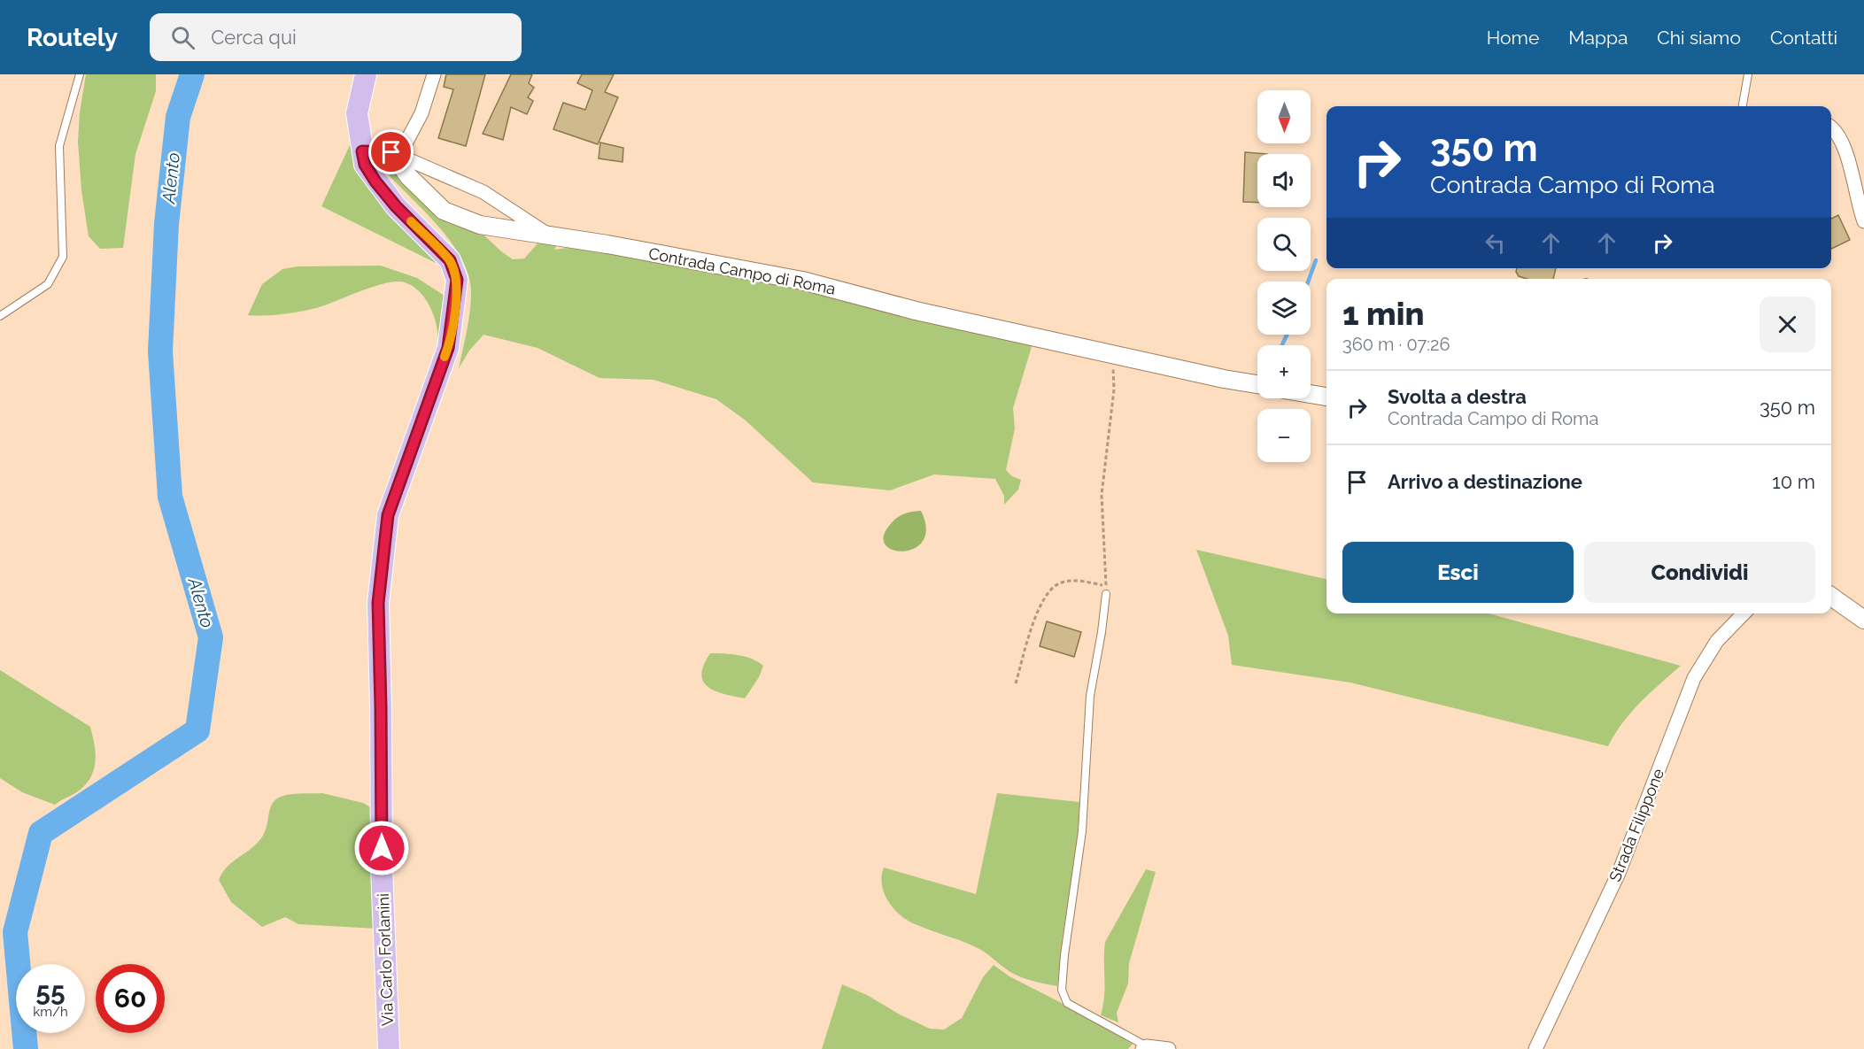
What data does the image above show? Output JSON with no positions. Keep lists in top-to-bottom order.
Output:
{
  "streets": {
    "main road": ["Via Carlo Forlanini"],
    "street": ["Contrada Campo di Roma", "Strada Filippone"]
  },
  "water": ["Alento"],
  "north": "bottom",
  "page": {
    "header": "Routely",
    "search": "Cerca qui",
    "nav": [
      "Home",
      "Mappa",
      "Chi siamo",
      "Contatti"
    ],
    "map_buttons": ["+", "−"],
    "turn": ["350 m", "Contrada Campo di Roma"],
    "heading": ["1 min", "360 m · 07:26"],
    "list": [
      {
        "name": "Svolta a destra",
        "note": "Contrada Campo di Roma",
        "value": "350 m"
      },
      {
        "name": "Arrivo a destinazione",
        "value": "10 m"
      }
    ],
    "buttons": ["Esci", "Condividi"],
    "speed": "55 km/h",
    "limit": "60"
  }
}
